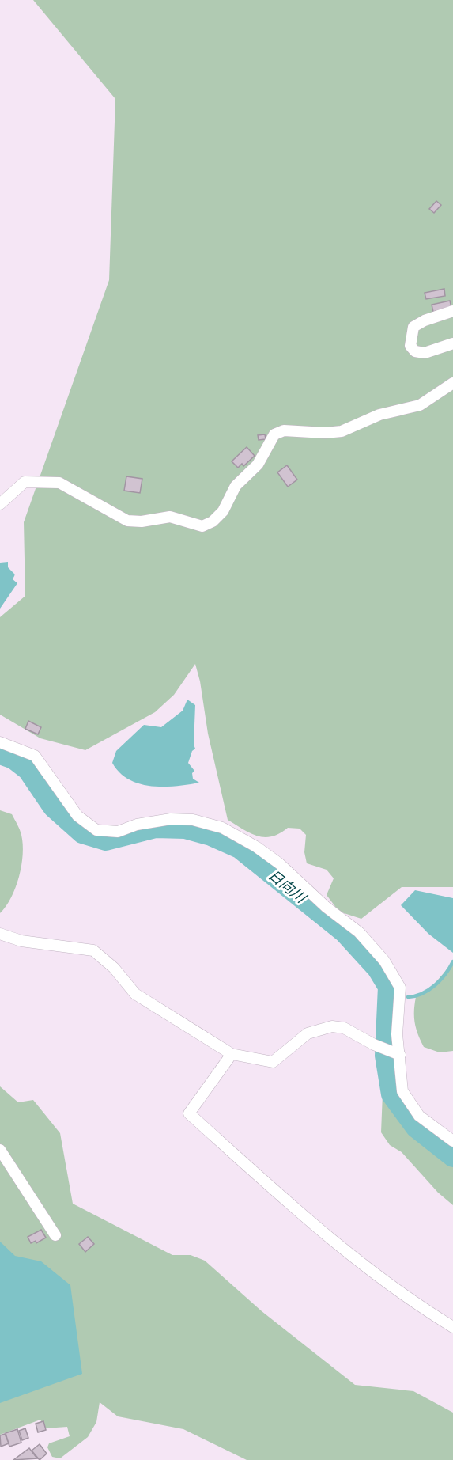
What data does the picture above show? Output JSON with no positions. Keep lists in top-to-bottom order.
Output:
{
  "water": ["日向川"]
}
